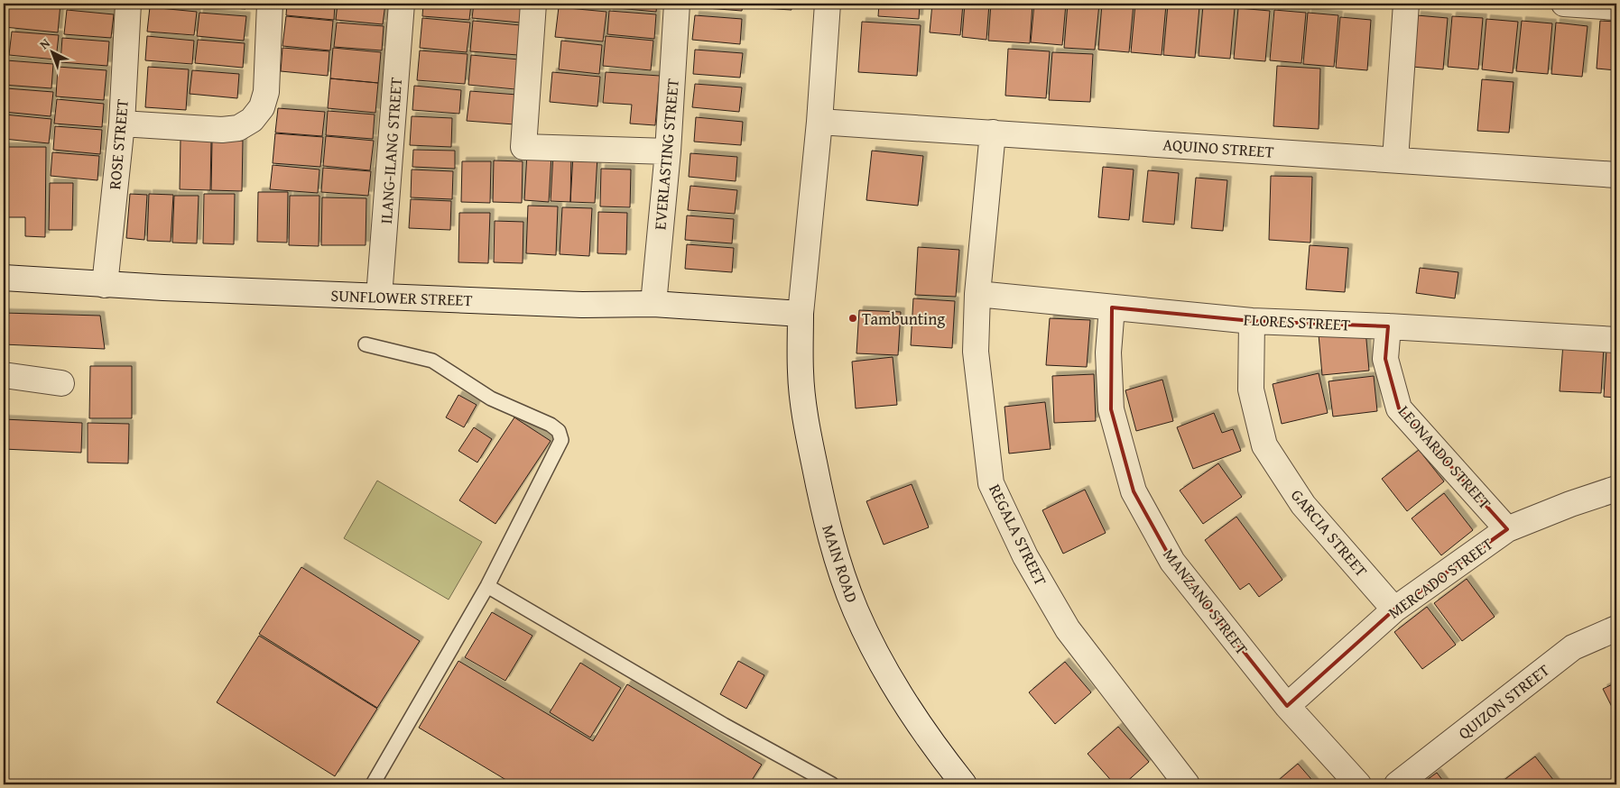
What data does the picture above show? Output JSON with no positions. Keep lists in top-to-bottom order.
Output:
{
  "streets": {
    "street": [
      "ROSE STREET",
      "AQUINO STREET",
      "ILANG-ILANG STREET",
      "EVERLASTING STREET",
      "SUNFLOWER STREET",
      "FLORES STREET",
      "LEONARDO STREET",
      "GARCIA STREET",
      "REGALA STREET",
      "MAIN ROAD",
      "MERCADO STREET",
      "MANZANO STREET",
      "QUIZON STREET"
    ]
  },
  "crossings": [
    ["ROSE STREET", "SUNFLOWER STREET"],
    ["AQUINO STREET", "REGALA STREET"],
    ["AQUINO STREET", "MAIN ROAD"],
    ["ILANG-ILANG STREET", "SUNFLOWER STREET"],
    ["EVERLASTING STREET", "SUNFLOWER STREET"],
    ["SUNFLOWER STREET", "MAIN ROAD"],
    ["FLORES STREET", "LEONARDO STREET"],
    ["FLORES STREET", "GARCIA STREET"],
    ["FLORES STREET", "REGALA STREET"],
    ["FLORES STREET", "MANZANO STREET"],
    ["LEONARDO STREET", "MERCADO STREET"],
    ["GARCIA STREET", "MERCADO STREET"],
    ["MERCADO STREET", "MANZANO STREET"]
  ],
  "places": ["Tambunting"],
  "north": "top left"
}
